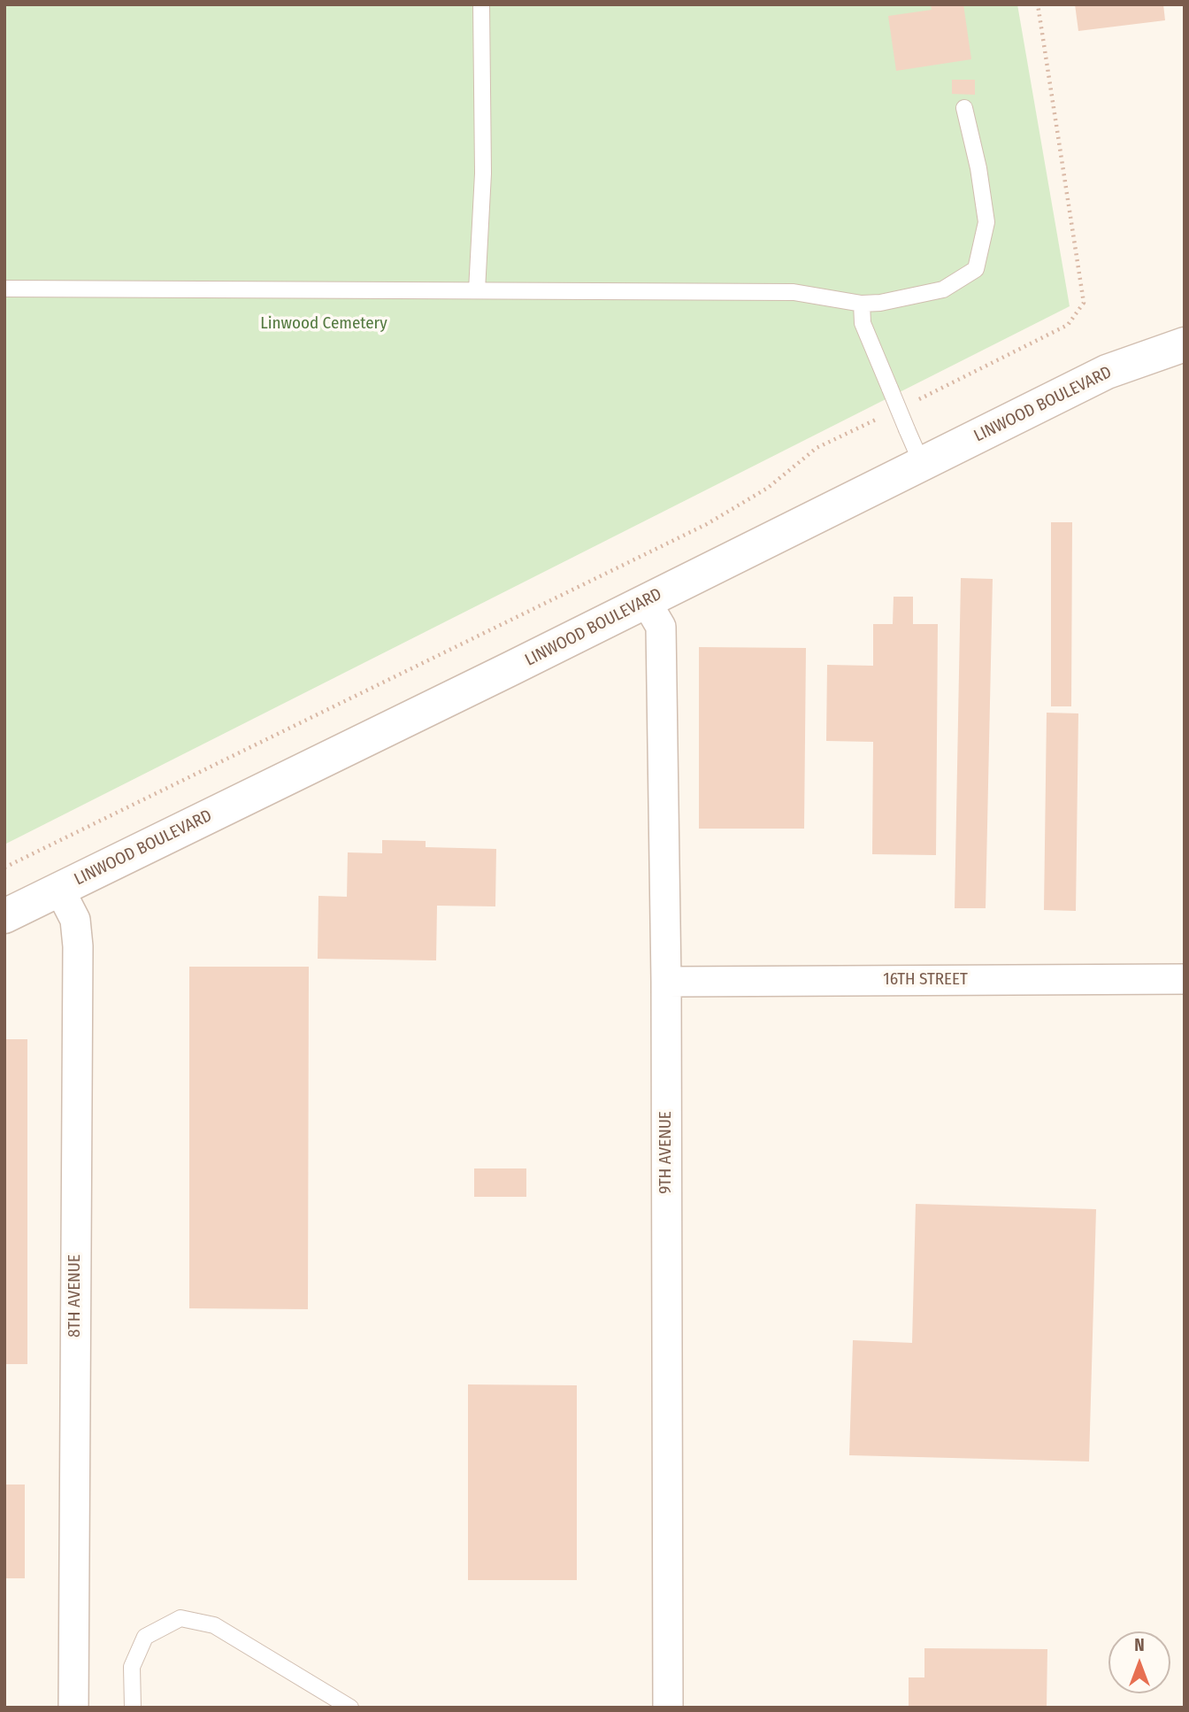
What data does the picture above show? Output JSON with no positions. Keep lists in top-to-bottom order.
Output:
{
  "streets": {
    "street": [
      "LINWOOD BOULEVARD",
      "16TH STREET",
      "9TH AVENUE",
      "8TH AVENUE"
    ]
  },
  "crossings": [
    ["LINWOOD BOULEVARD", "9TH AVENUE"],
    ["LINWOOD BOULEVARD", "8TH AVENUE"],
    ["16TH STREET", "9TH AVENUE"]
  ],
  "parks": ["Linwood Cemetery"],
  "north": "top"
}
